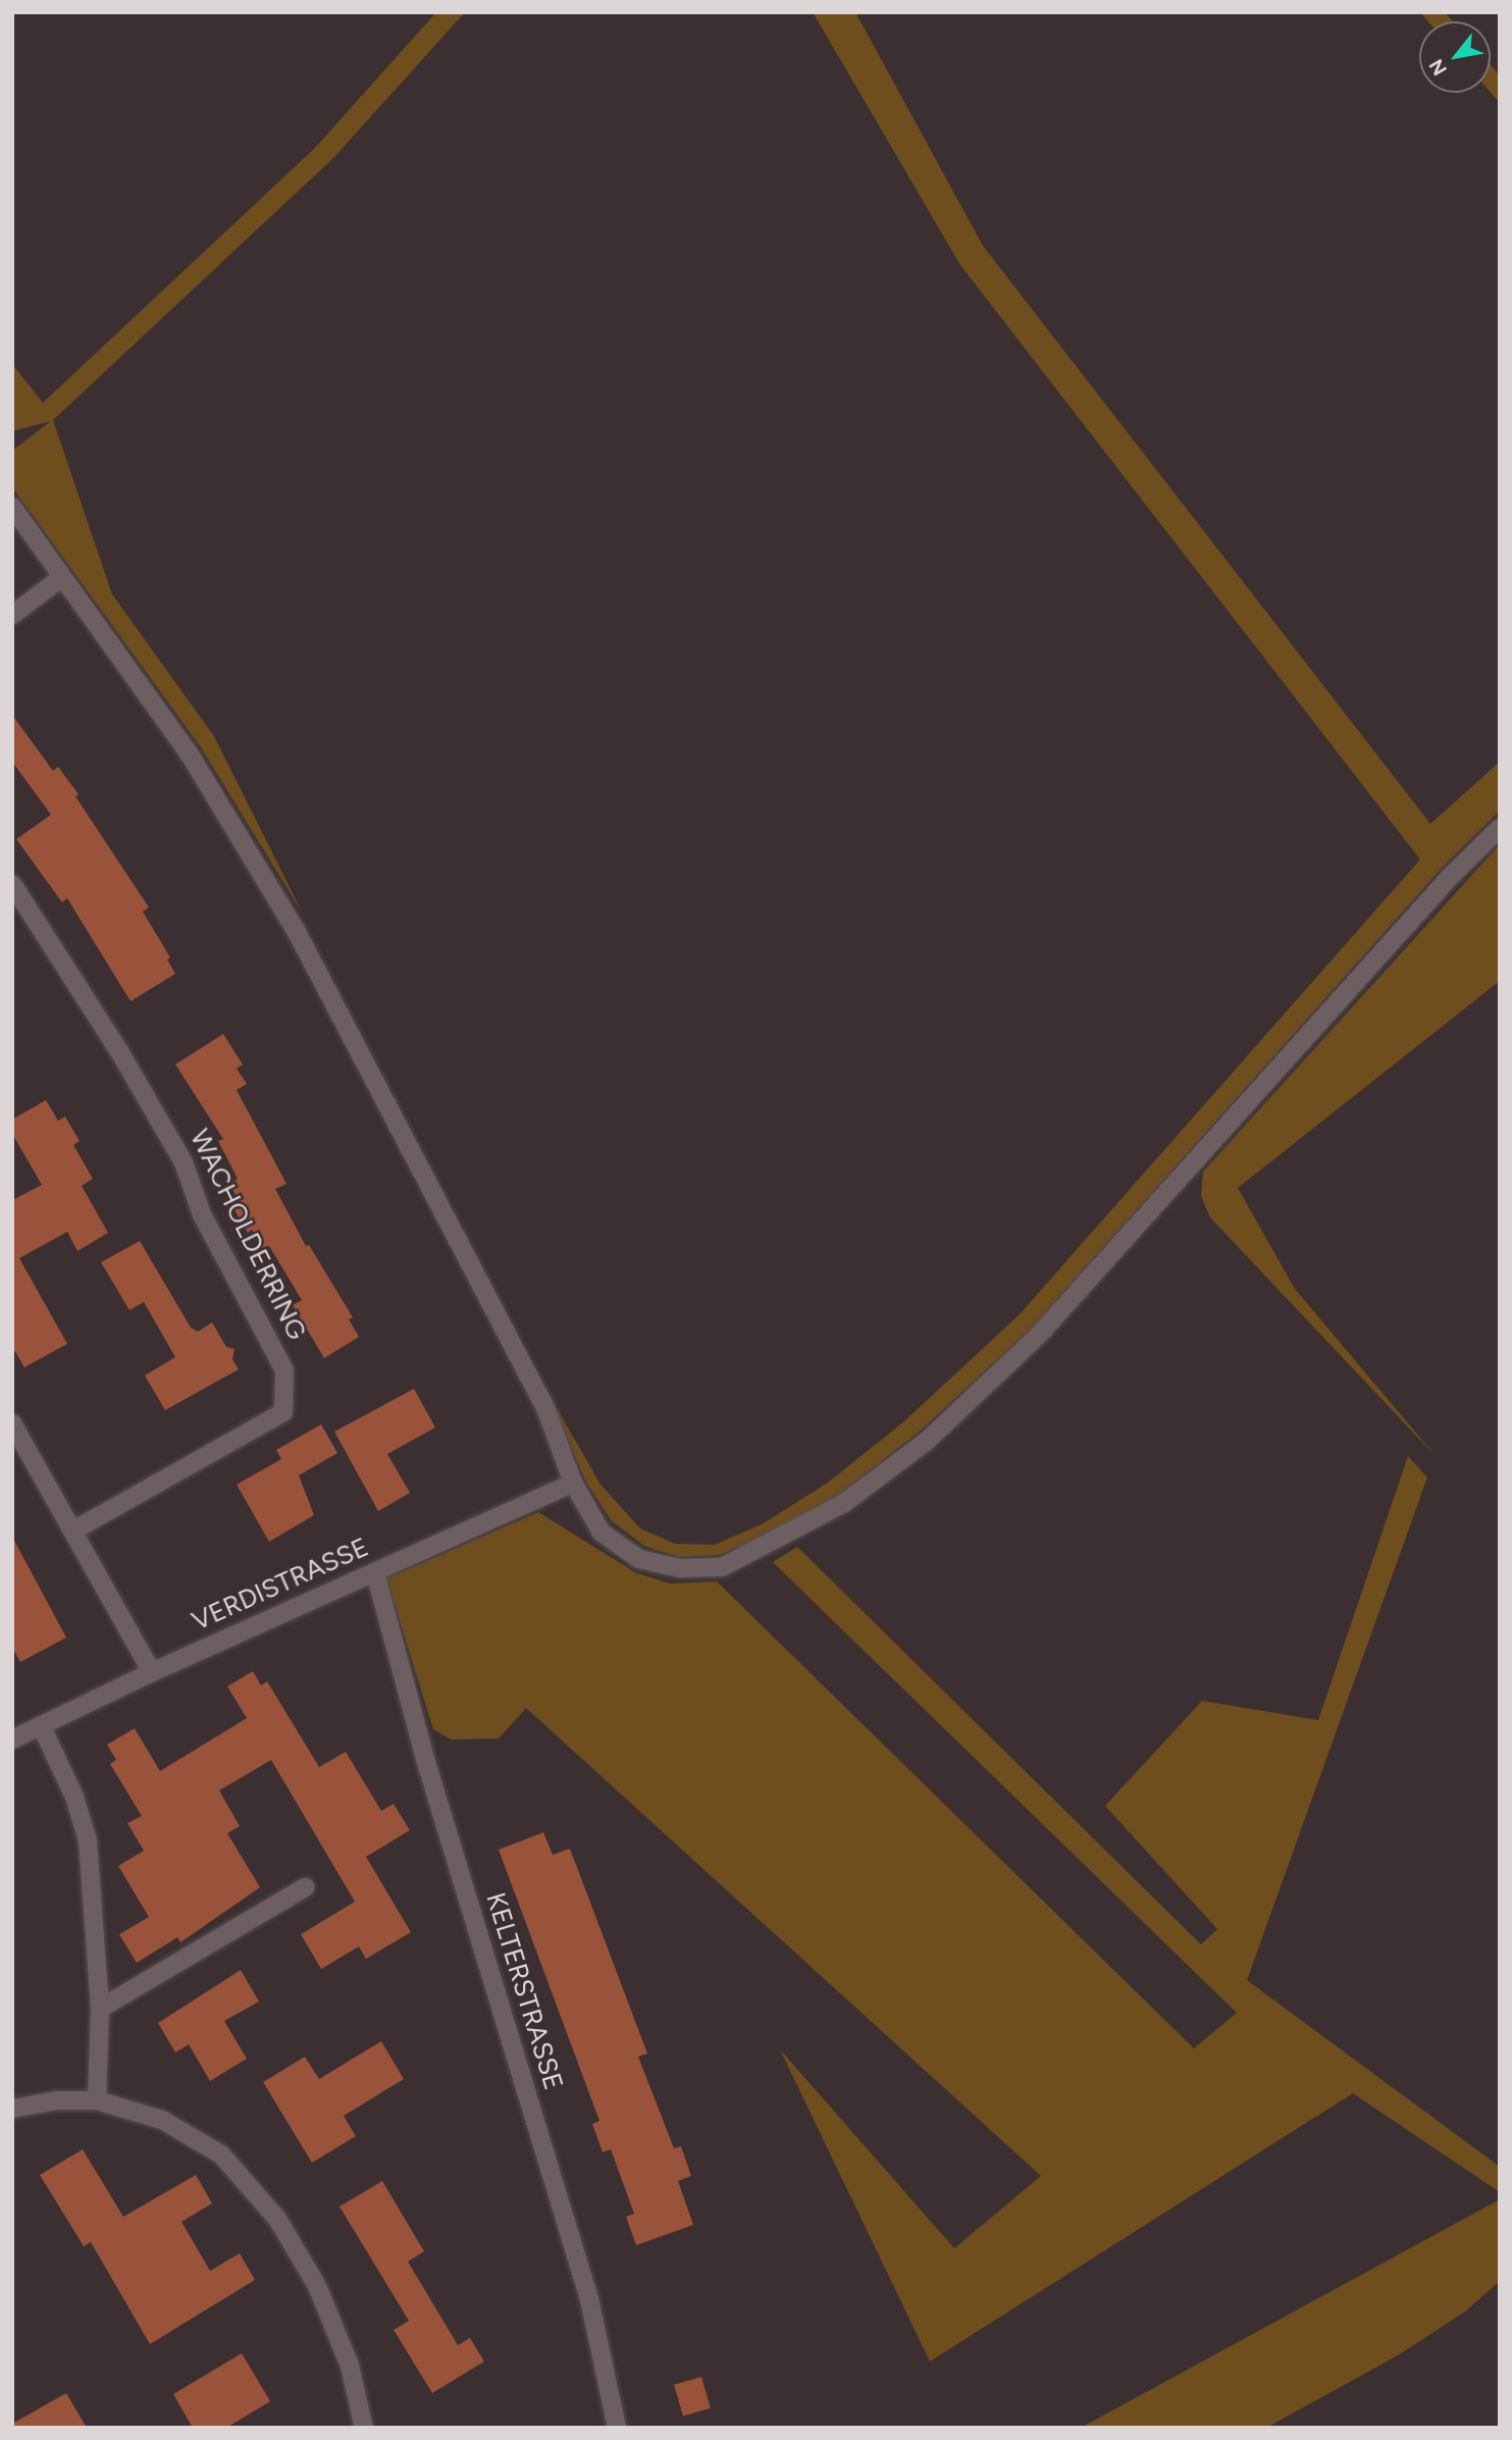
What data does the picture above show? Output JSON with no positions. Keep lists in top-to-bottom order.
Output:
{
  "streets": {
    "street": ["WACHOLDERRING", "VERDISTRASSE", "KELTERSTRASSE"]
  },
  "crossings": [
    ["VERDISTRASSE", "KELTERSTRASSE"]
  ],
  "north": "bottom left"
}
